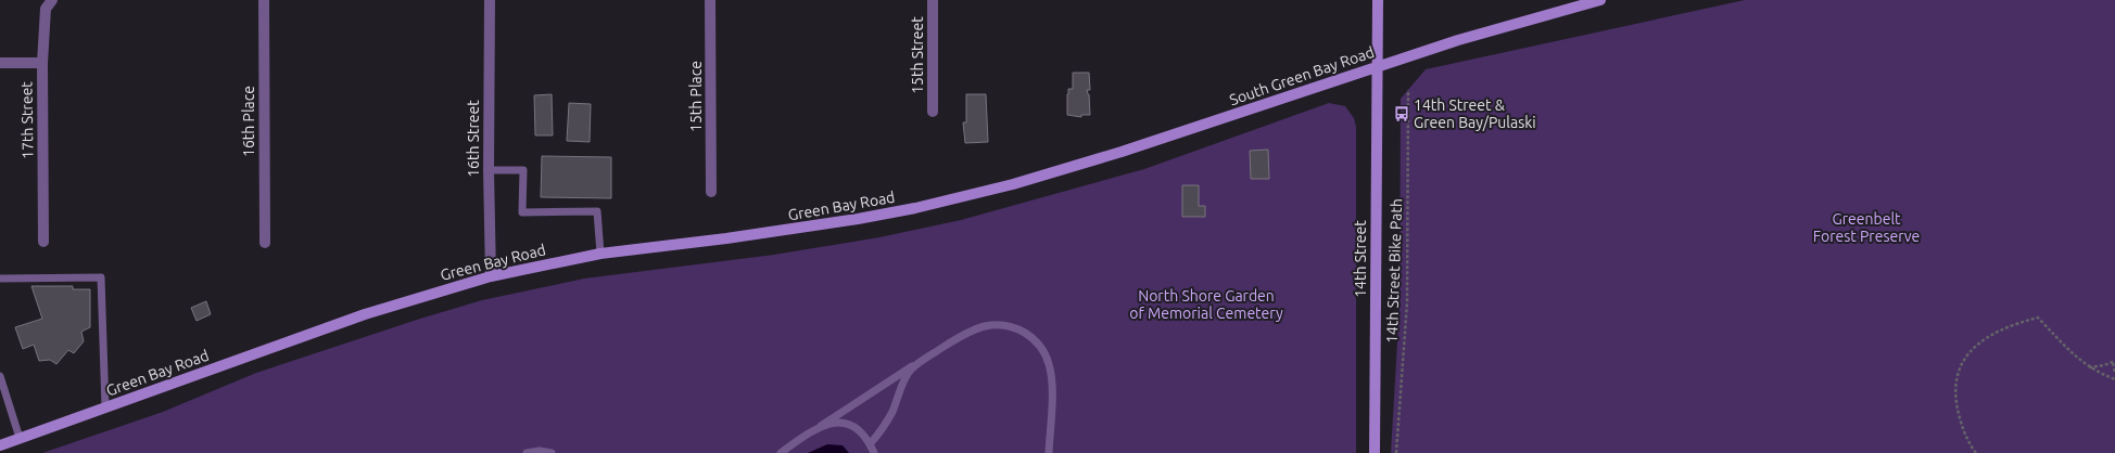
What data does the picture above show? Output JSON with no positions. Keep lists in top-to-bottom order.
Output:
{
  "streets": {
    "main road": ["South Green Bay Road", "Green Bay Road", "14th Street"],
    "street": [
      "15th Street",
      "15th Place",
      "17th Street",
      "16th Place",
      "16th Street"
    ],
    "path": ["14th Street Bike Path"]
  },
  "crossings": [
    ["South Green Bay Road", "Green Bay Road"],
    ["South Green Bay Road", "14th Street"],
    ["16th Street", "Green Bay Road"]
  ],
  "parks": ["Greenbelt Forest Preserve", "North Shore Garden of Memorial Cemetery"],
  "places": {
    "bus stop": ["14th Street & Green Bay/Pulaski"]
  }
}
